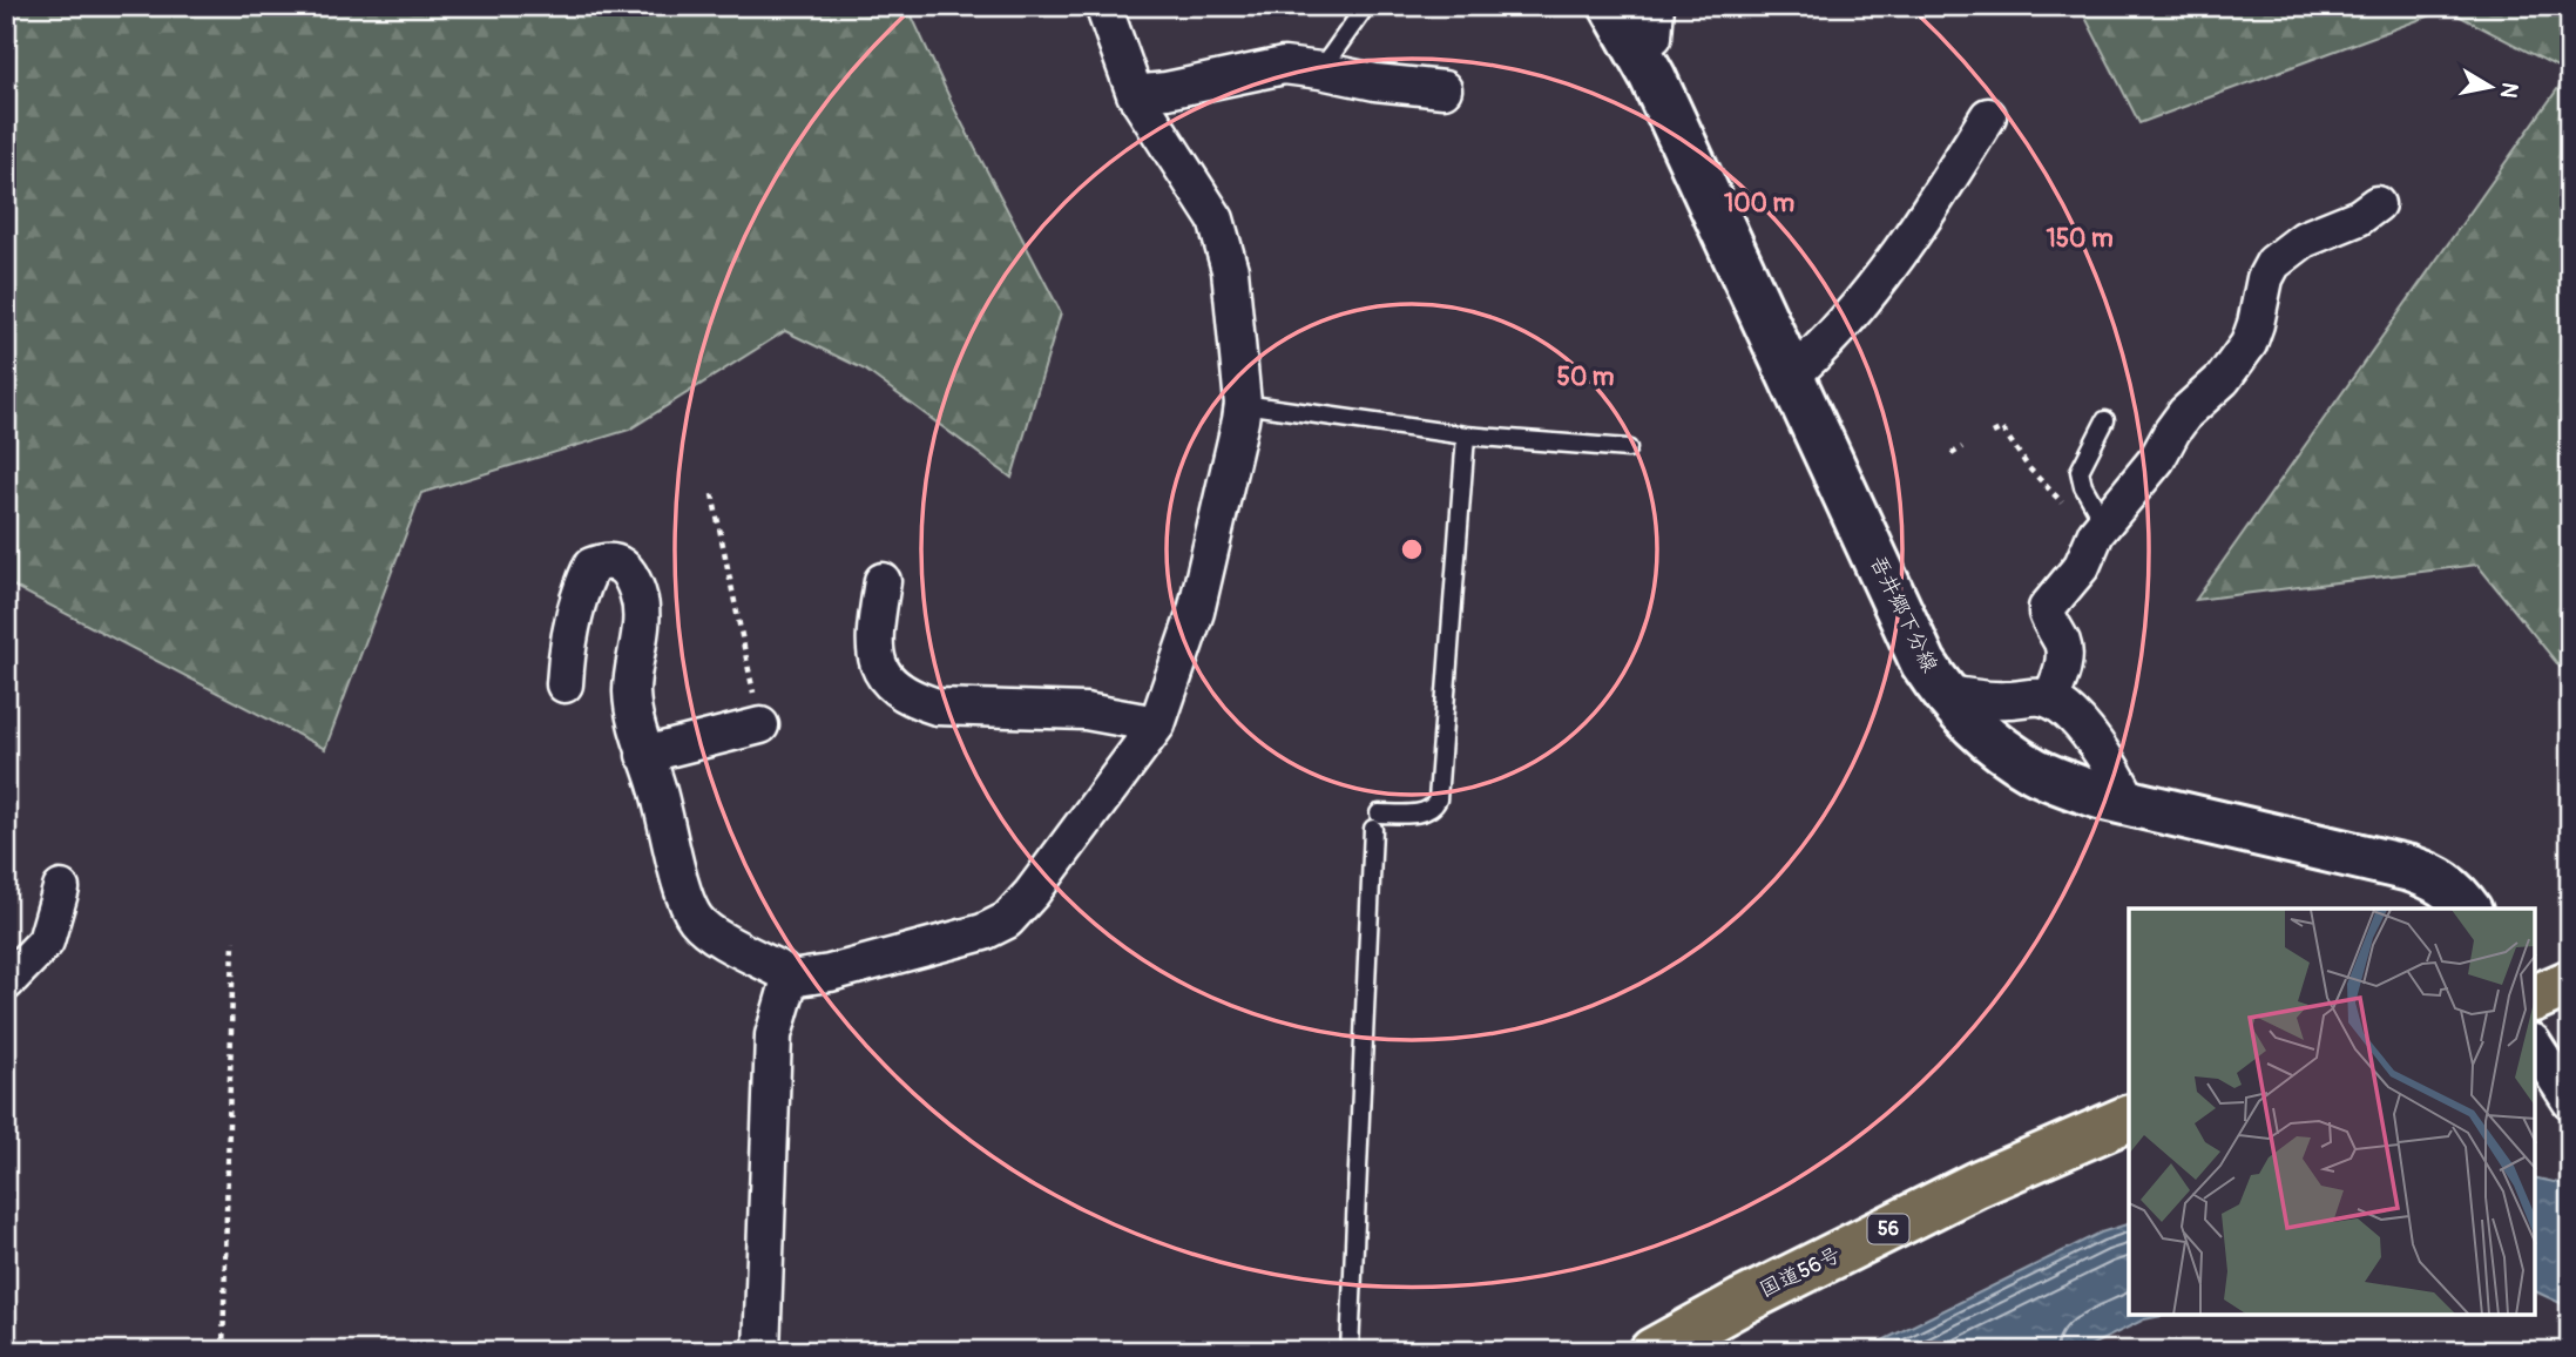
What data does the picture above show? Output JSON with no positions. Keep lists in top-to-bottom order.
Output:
{
  "streets": {
    "highway": ["56", "国道56号"],
    "main road": ["吾井郷下分線"]
  },
  "north": "right",
  "rings": ["100 m", "150 m", "50 m"]
}
